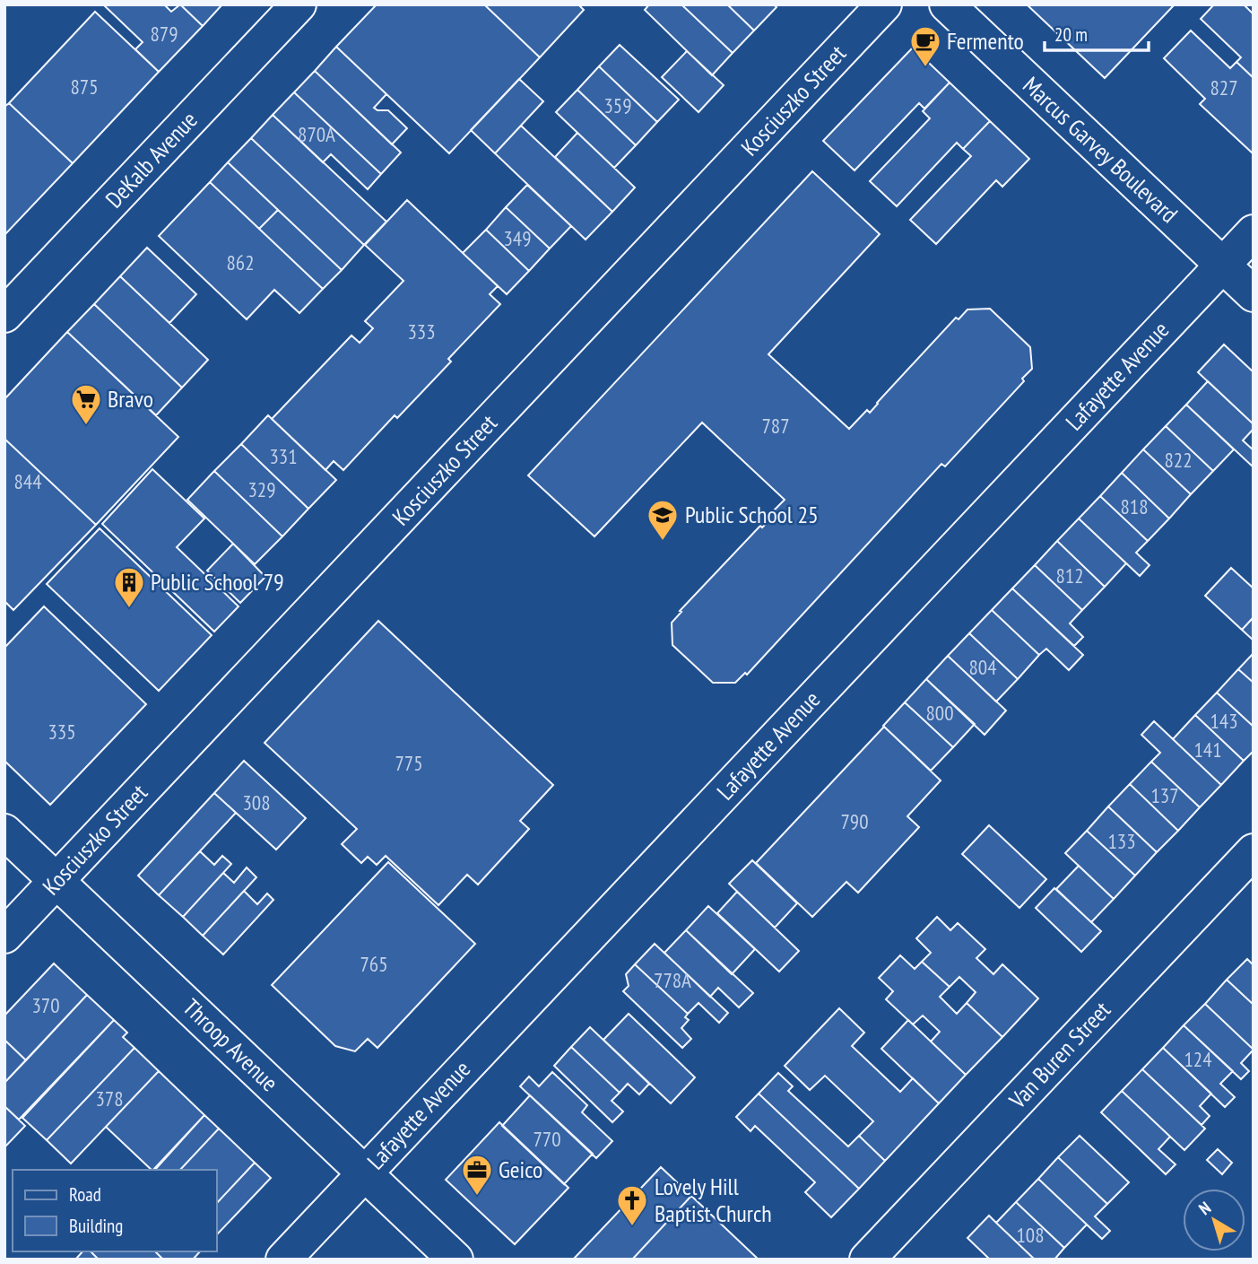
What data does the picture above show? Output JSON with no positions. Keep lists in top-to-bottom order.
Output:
{
  "streets": {
    "street": [
      "Kosciuszko Street",
      "Marcus Garvey Boulevard",
      "DeKalb Avenue",
      "Lafayette Avenue",
      "Throop Avenue",
      "Van Buren Street"
    ]
  },
  "crossings": [
    ["Kosciuszko Street", "Throop Avenue"],
    ["Marcus Garvey Boulevard", "Lafayette Avenue"],
    ["Lafayette Avenue", "Throop Avenue"]
  ],
  "places": {
    "cafe": ["Fermento"],
    "supermarket": ["Bravo"],
    "school or university": ["Public School 25"],
    "building": ["Public School 79"],
    "office": ["Geico"],
    "church": ["Lovely Hill Baptist Church"]
  },
  "house_numbers": [
    "879",
    "875",
    "827",
    "359",
    "870A",
    "349",
    "862",
    "333",
    "787",
    "331",
    "822",
    "844",
    "329",
    "818",
    "812",
    "804",
    "800",
    "143",
    "335",
    "141",
    "775",
    "137",
    "308",
    "790",
    "133",
    "765",
    "778A",
    "370",
    "124",
    "378",
    "770",
    "108"
  ],
  "legend": ["Road", "Building"],
  "scale_bar": "20 m",
  "north": "top left"
}
